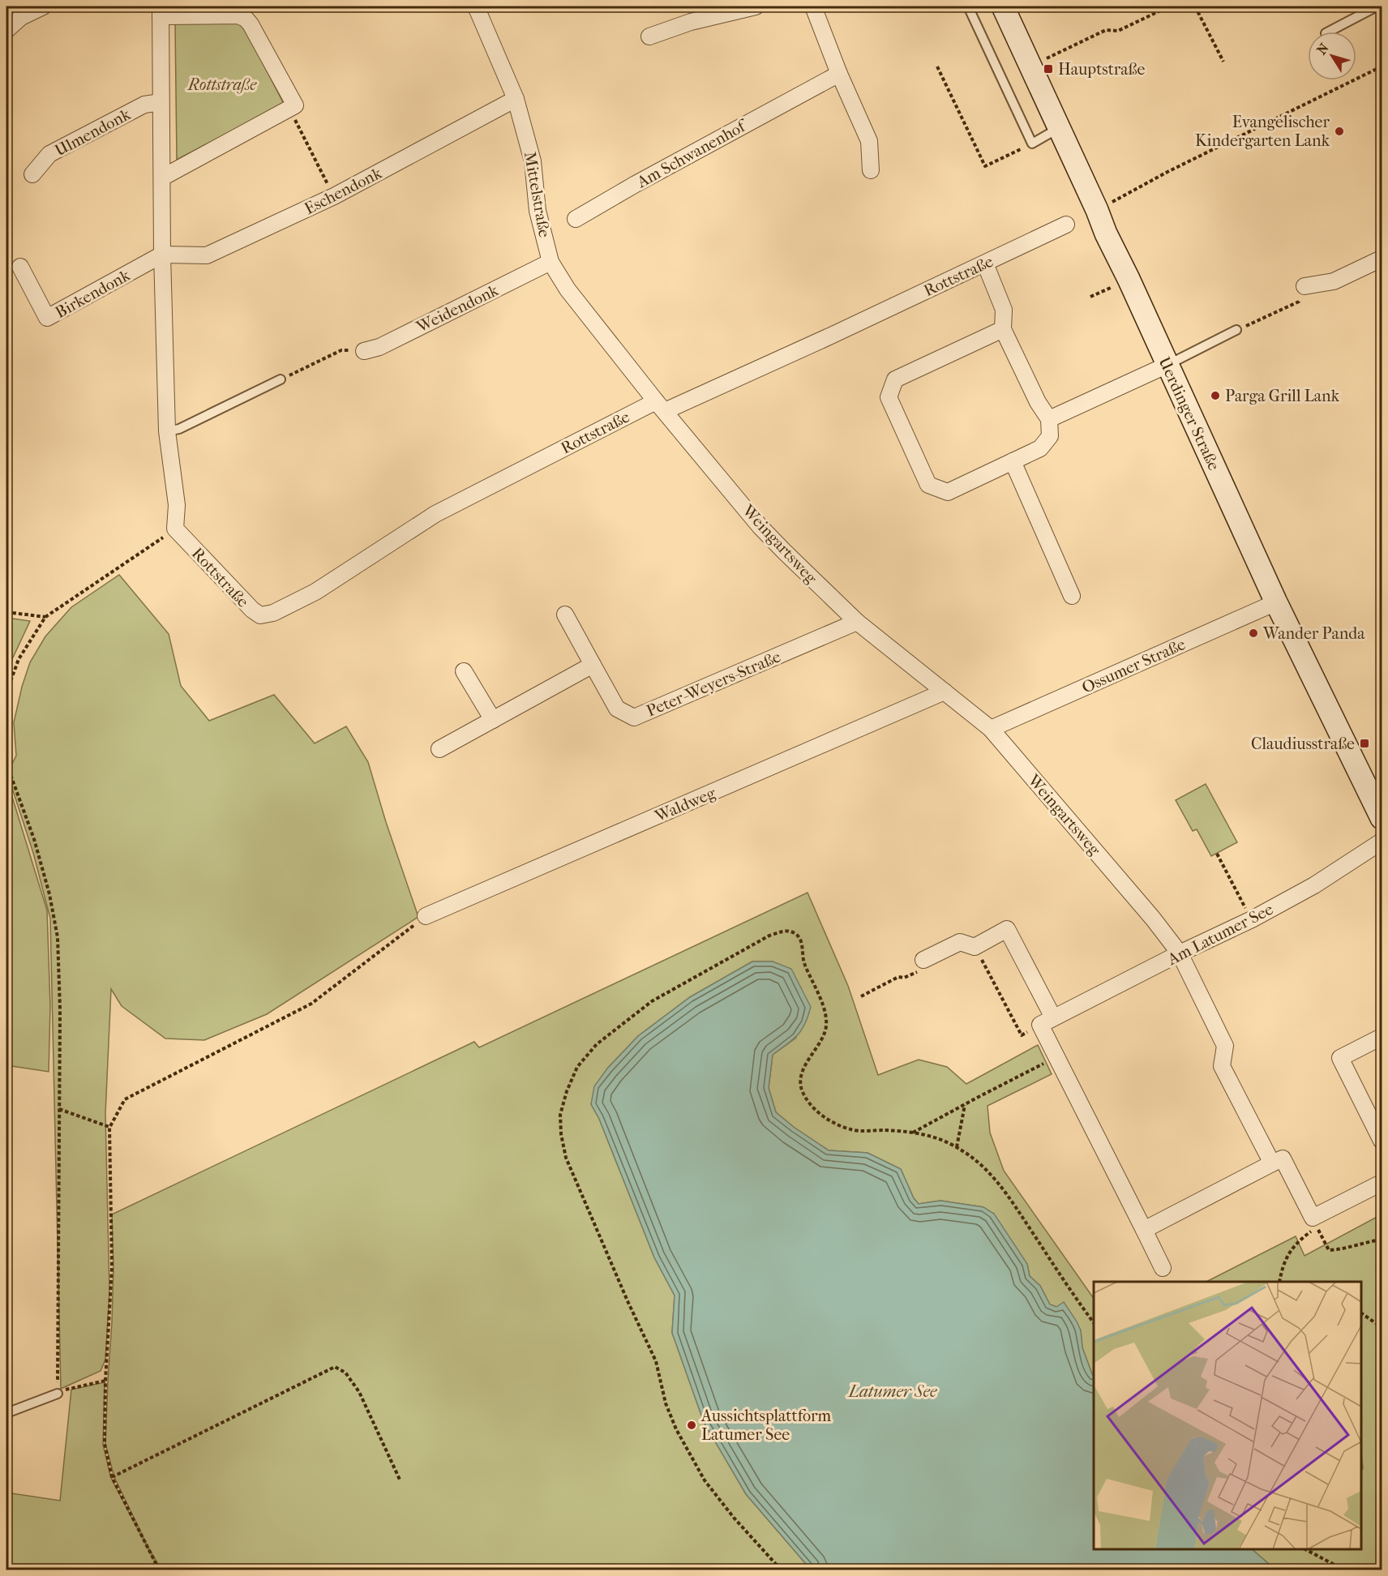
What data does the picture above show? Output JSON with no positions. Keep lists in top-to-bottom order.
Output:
{
  "streets": {
    "street": [
      "Ulmendonk",
      "Am Schwanenhof",
      "Eschendonk",
      "Mittelstraße",
      "Rottstraße",
      "Birkendonk",
      "Weidendonk",
      "Uerdinger Straße",
      "Weingartsweg",
      "Ossumer Straße",
      "Peter-Weyers-Straße",
      "Waldweg",
      "Am Latumer See"
    ]
  },
  "crossings": [
    ["Eschendonk", "Mittelstraße"],
    ["Eschendonk", "Birkendonk"],
    ["Mittelstraße", "Rottstraße"],
    ["Mittelstraße", "Weidendonk"],
    ["Mittelstraße", "Weingartsweg"],
    ["Rottstraße", "Weingartsweg"],
    ["Uerdinger Straße", "Ossumer Straße"],
    ["Weingartsweg", "Ossumer Straße"],
    ["Weingartsweg", "Peter-Weyers-Straße"],
    ["Weingartsweg", "Waldweg"],
    ["Weingartsweg", "Am Latumer See"]
  ],
  "water": ["Latumer See"],
  "parks": ["Rottstraße"],
  "places": {
    "transit": ["Hauptstraße", "Claudiusstraße"],
    "other": [
      "Evangelischer Kindergarten Lank",
      "Parga Grill Lank",
      "Wander Panda",
      "Aussichtsplattform Latumer See"
    ]
  },
  "north": "top left"
}
